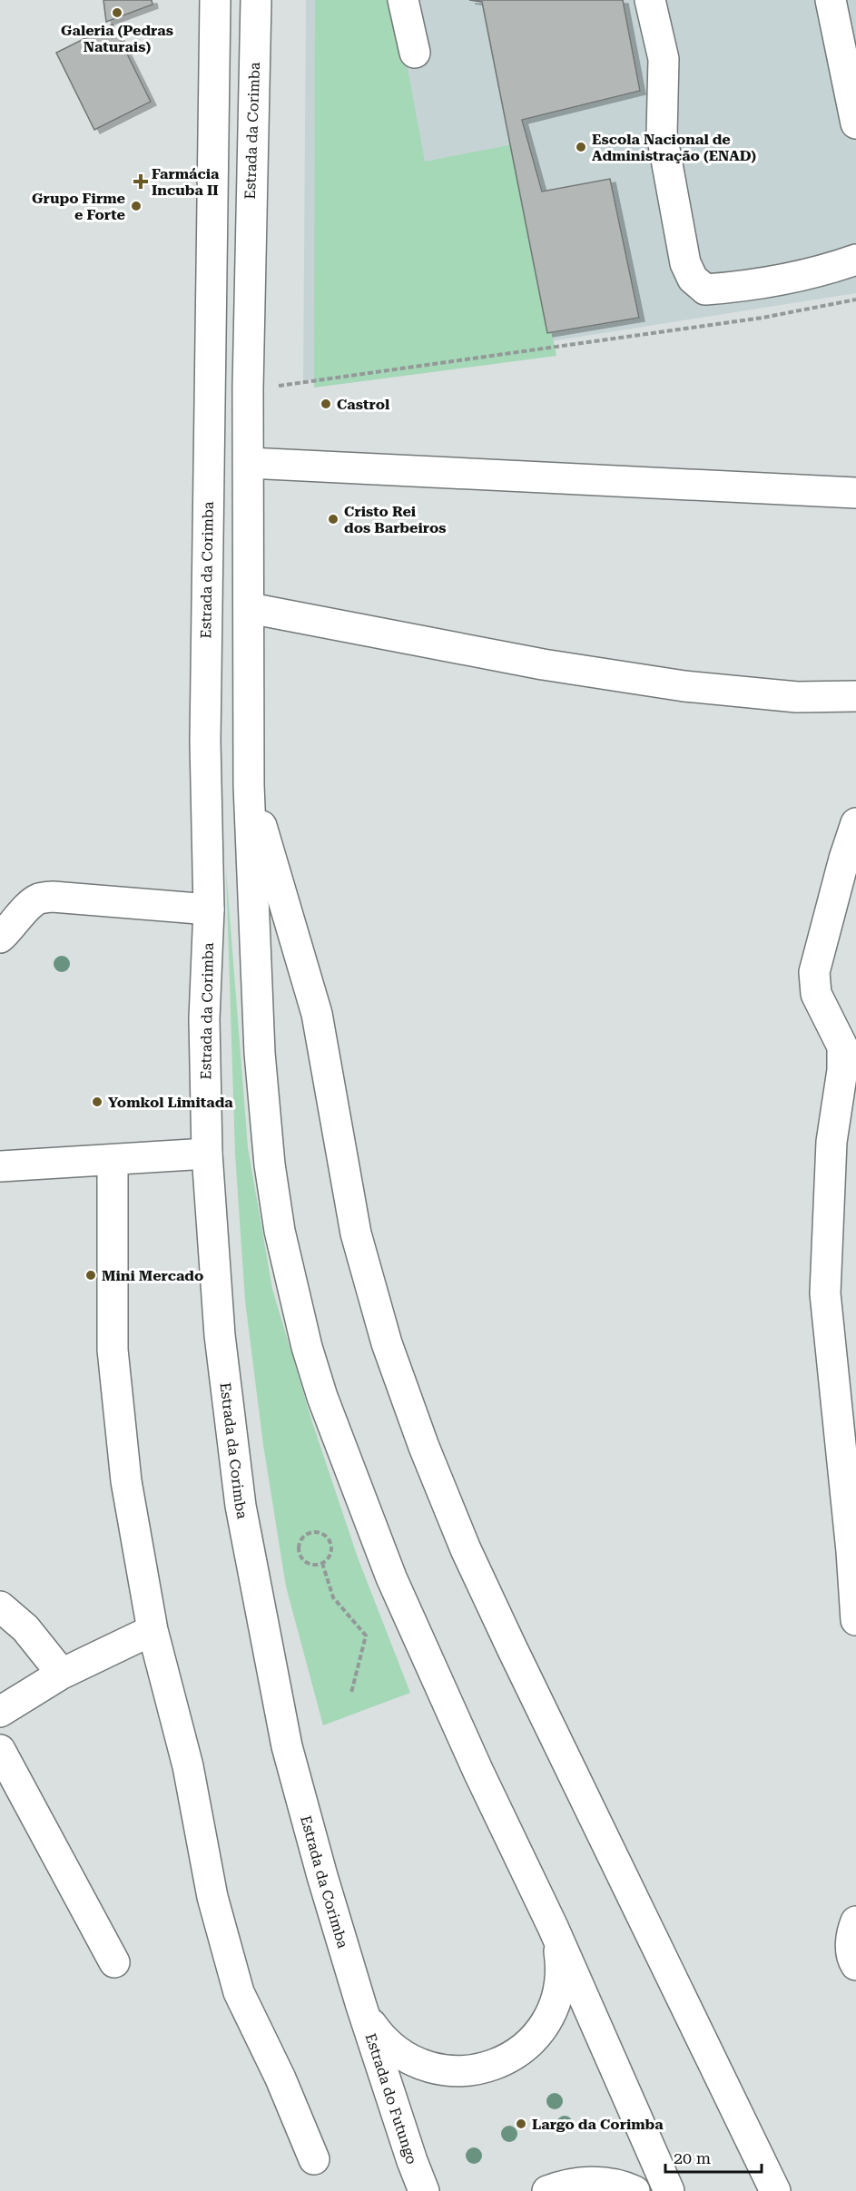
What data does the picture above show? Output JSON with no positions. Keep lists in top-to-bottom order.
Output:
{
  "streets": {
    "main road": ["Estrada da Corimba", "Estrada do Futungo"]
  },
  "crossings": [
    ["Estrada da Corimba", "Estrada do Futungo"]
  ],
  "places": {
    "other": [
      "Galeria (Pedras Naturais)",
      "Escola Nacional de Administração (ENAD)",
      "Grupo Firme e Forte",
      "Castrol",
      "Cristo Rei dos Barbeiros",
      "Yomkol Limitada",
      "Mini Mercado",
      "Largo da Corimba"
    ],
    "health": ["Farmácia Incuba II"]
  },
  "scale_bar": "20 m"
}
